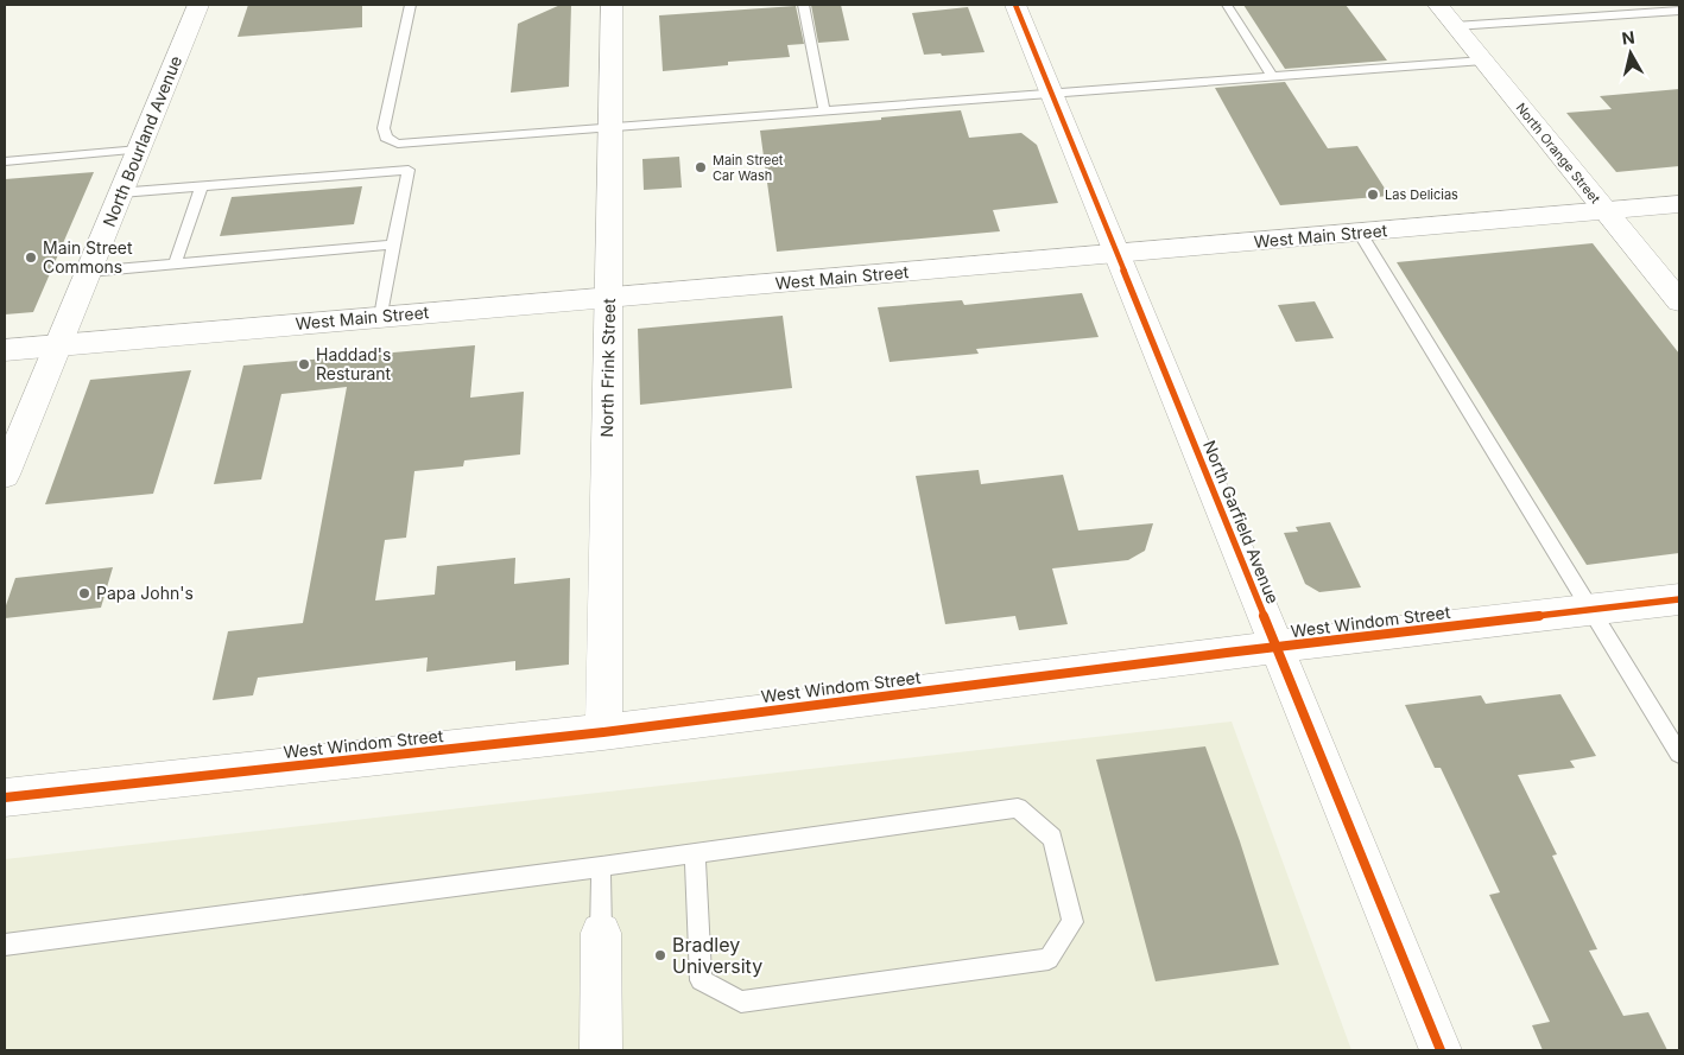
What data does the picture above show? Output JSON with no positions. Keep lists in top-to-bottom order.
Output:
{
  "streets": {
    "street": [
      "North Bourland Avenue",
      "North Orange Street",
      "West Main Street",
      "North Frink Street",
      "North Garfield Avenue",
      "West Windom Street"
    ]
  },
  "crossings": [
    ["North Bourland Avenue", "West Main Street"],
    ["North Orange Street", "West Main Street"],
    ["West Main Street", "North Frink Street"],
    ["West Main Street", "North Garfield Avenue"],
    ["North Frink Street", "West Windom Street"],
    ["North Garfield Avenue", "West Windom Street"]
  ],
  "places": [
    "Main Street Car Wash",
    "Las Delicias",
    "Main Street Commons",
    "Haddad's Resturant",
    "Papa John's",
    "Bradley University"
  ],
  "north": "top"
}
